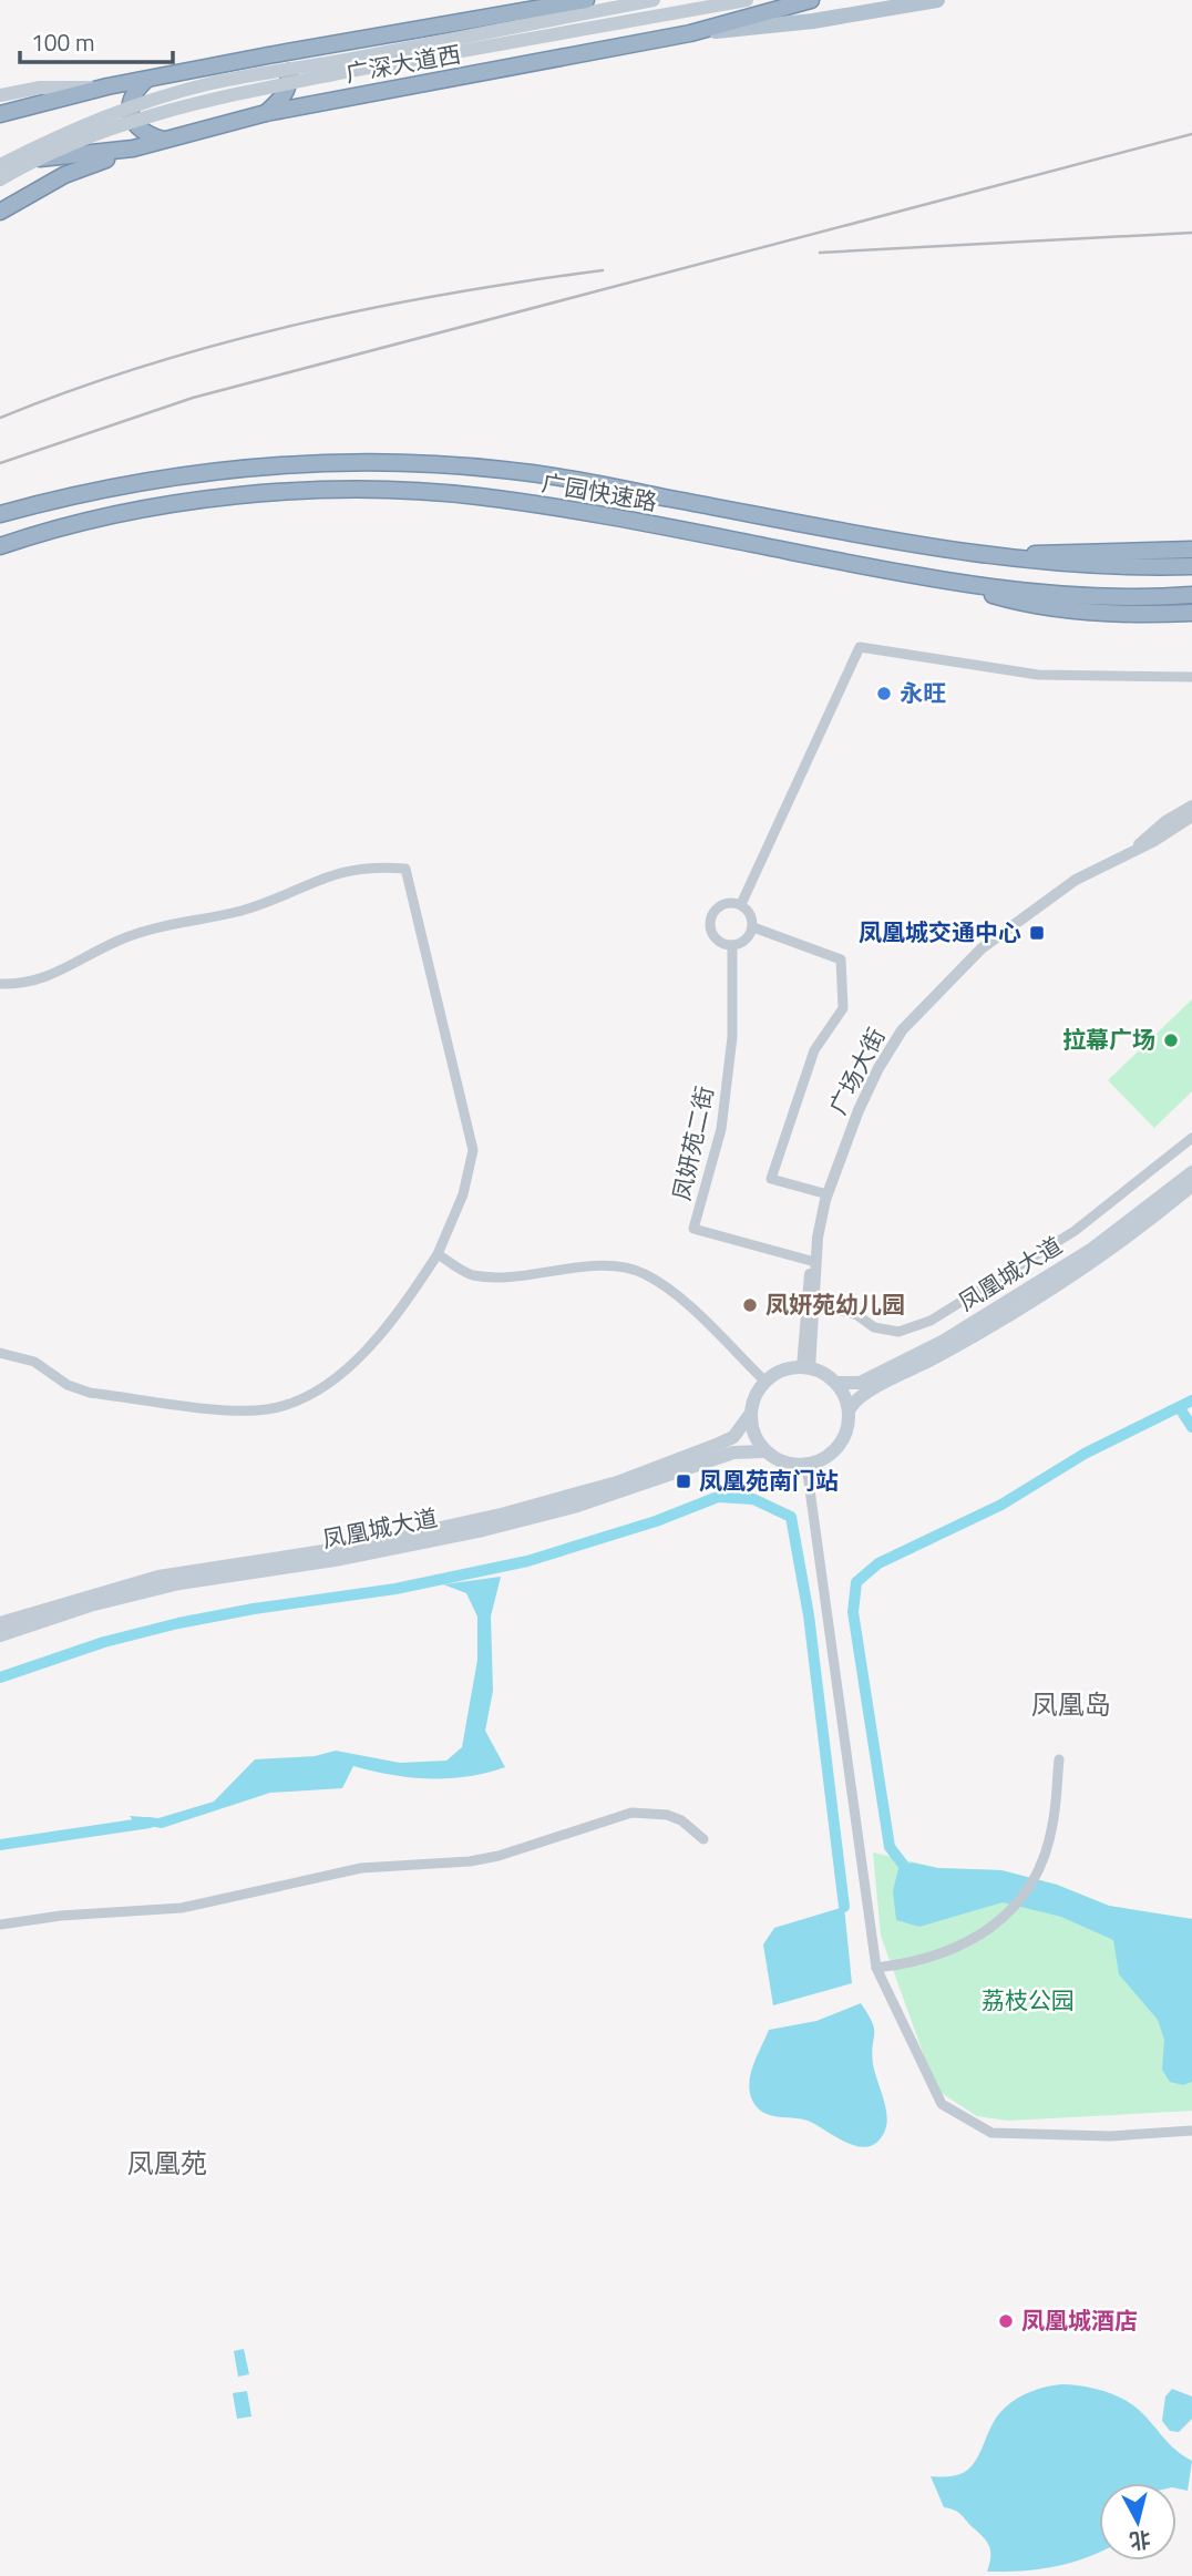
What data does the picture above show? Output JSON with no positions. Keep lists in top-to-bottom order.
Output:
{
  "streets": {
    "highway": ["广深大道西", "广园快速路"],
    "main road": ["凤凰城大道"],
    "street": ["广场大街", "凤妍苑二街"]
  },
  "crossings": [
    ["广场大街", "凤妍苑二街"],
    ["广场大街", "凤凰城大道"]
  ],
  "districts": ["凤凰岛", "凤凰苑"],
  "parks": ["荔枝公园"],
  "places": {
    "other": [
      "永旺",
      "拉幕广场",
      "凤妍苑幼儿园",
      "凤凰城酒店"
    ],
    "transit": ["凤凰城交通中心", "凤凰苑南门站"]
  },
  "scale_bar": "100 m",
  "north": "bottom"
}
